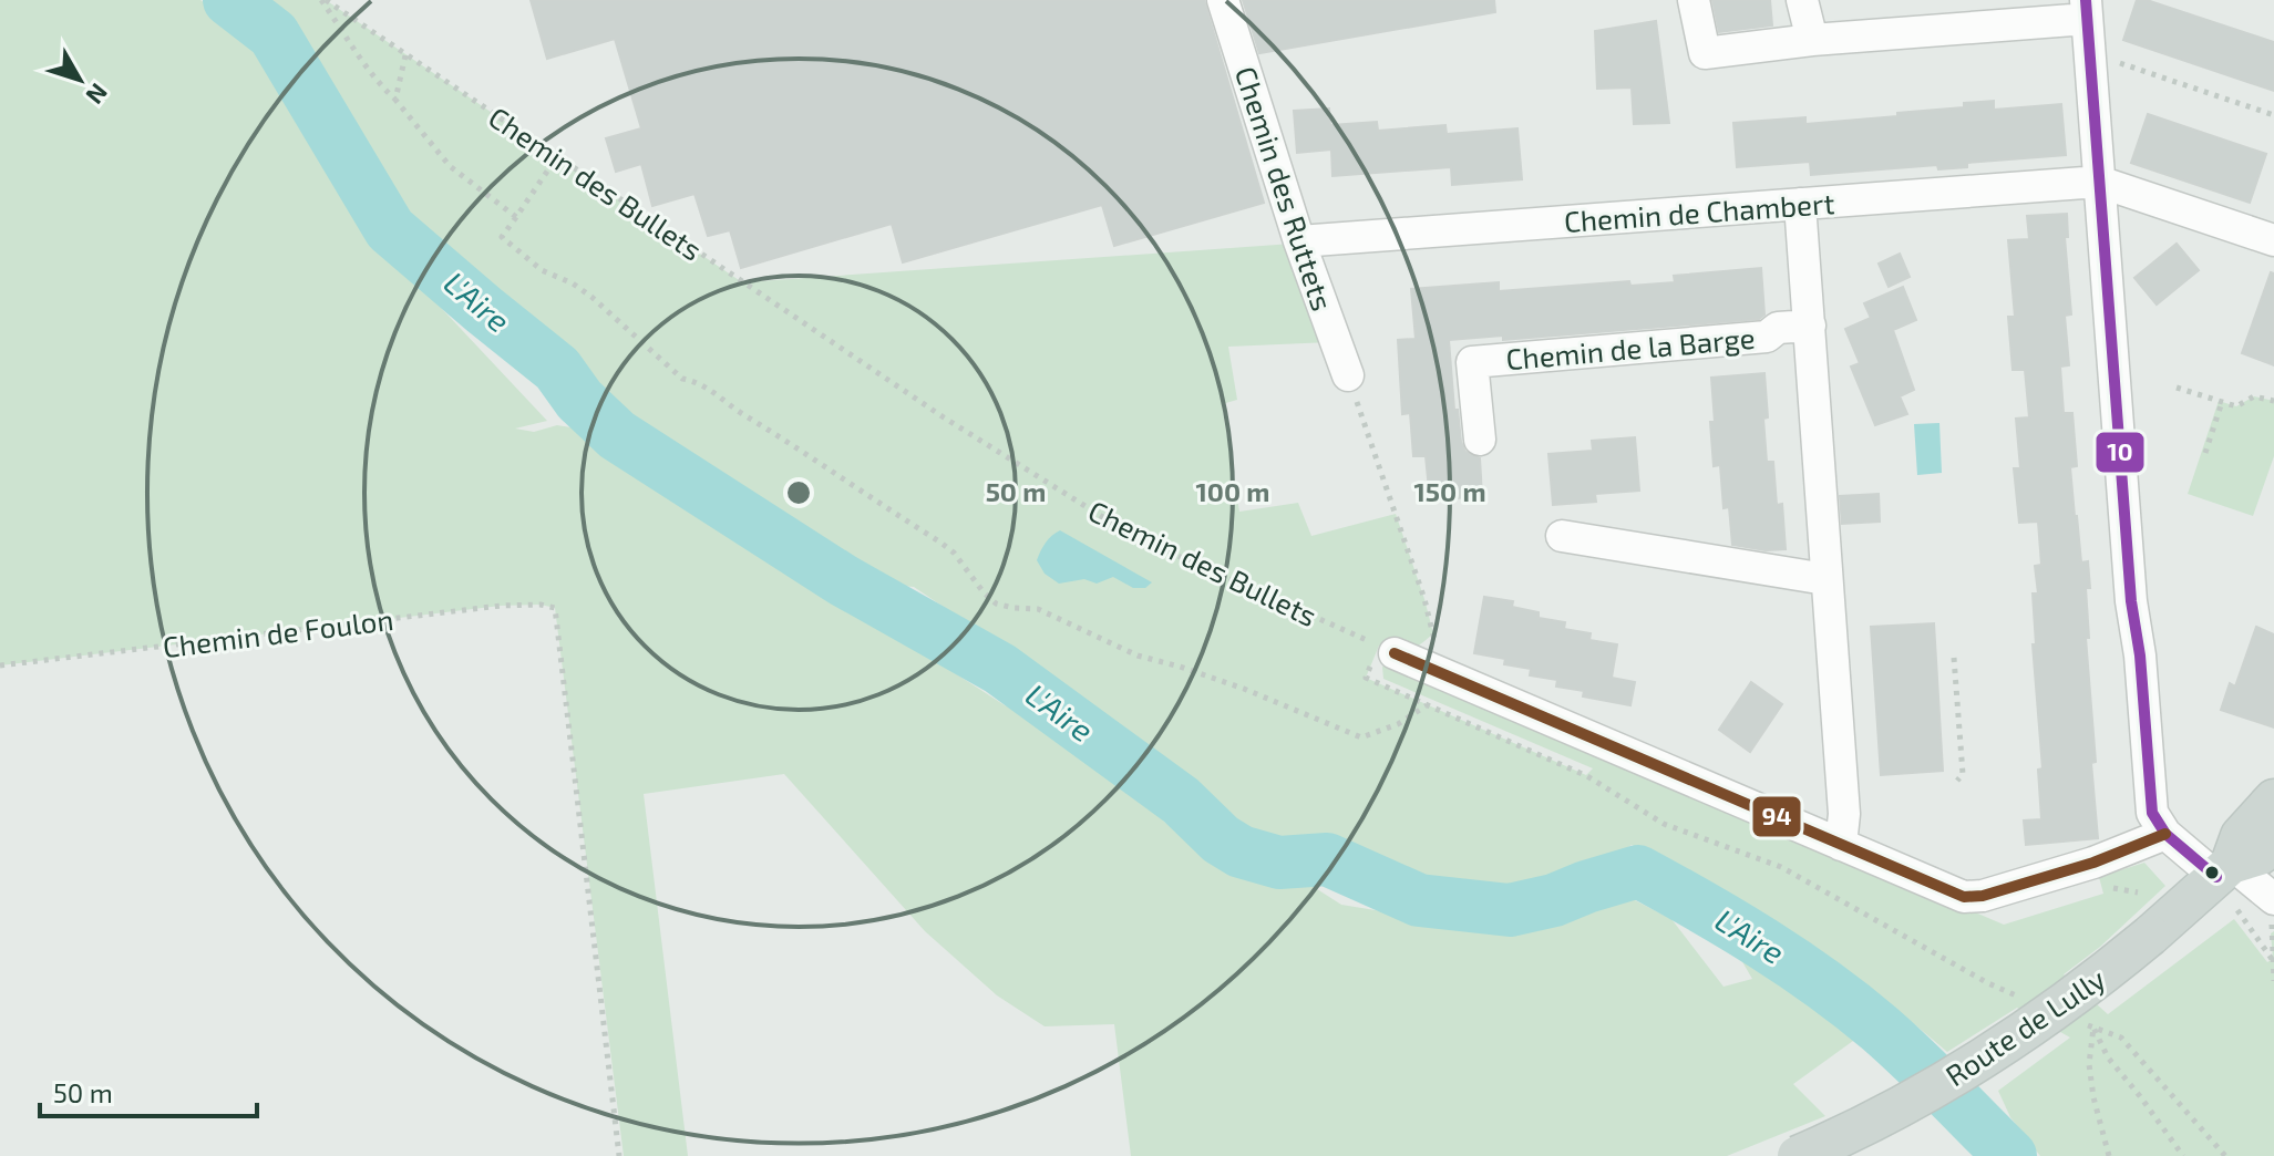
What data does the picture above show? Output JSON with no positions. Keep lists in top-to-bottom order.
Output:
{
  "streets": {
    "main road": ["Route de Lully"],
    "street": ["Chemin des Ruttets", "Chemin de Chambert", "Chemin de la Barge"],
    "path": ["Chemin des Bullets", "Chemin de Foulon"]
  },
  "crossings": [
    ["Chemin des Ruttets", "Chemin de Chambert"]
  ],
  "water": ["L'Aire"],
  "lines": ["transit line 10", "transit line 94"],
  "scale_bar": "50 m",
  "north": "bottom right",
  "rings": ["50 m", "100 m", "150 m"]
}
